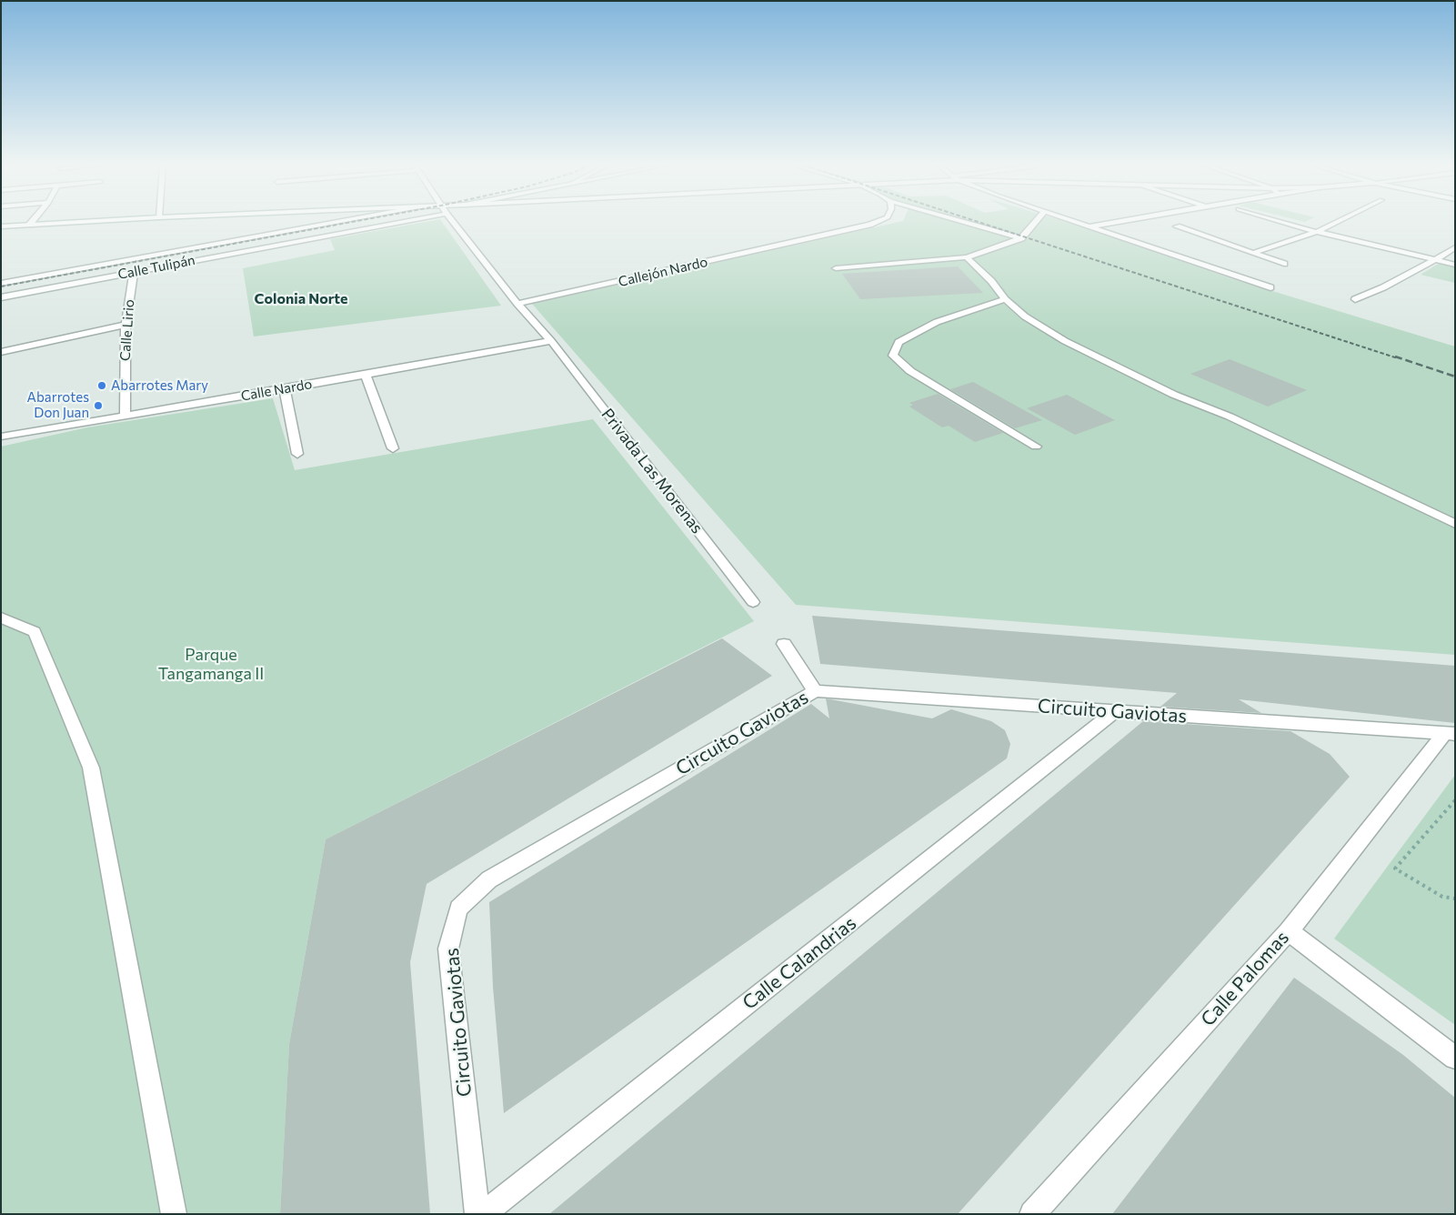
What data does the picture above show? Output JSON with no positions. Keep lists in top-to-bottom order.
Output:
{
  "streets": {
    "street": [
      "Calle Tulipán",
      "Callejón Nardo",
      "Calle Lirio",
      "Calle Nardo",
      "Privada Las Morenas",
      "Circuito Gaviotas",
      "Calle Calandrias",
      "Calle Palomas"
    ]
  },
  "crossings": [
    ["Calle Tulipán", "Calle Lirio"],
    ["Callejón Nardo", "Privada Las Morenas"],
    ["Calle Lirio", "Calle Nardo"],
    ["Calle Nardo", "Privada Las Morenas"],
    ["Circuito Gaviotas", "Calle Calandrias"],
    ["Circuito Gaviotas", "Calle Palomas"]
  ],
  "districts": ["Colonia Norte"],
  "parks": ["Parque Tangamanga II"],
  "places": ["Abarrotes Mary", "Abarrotes Don Juan"]
}
